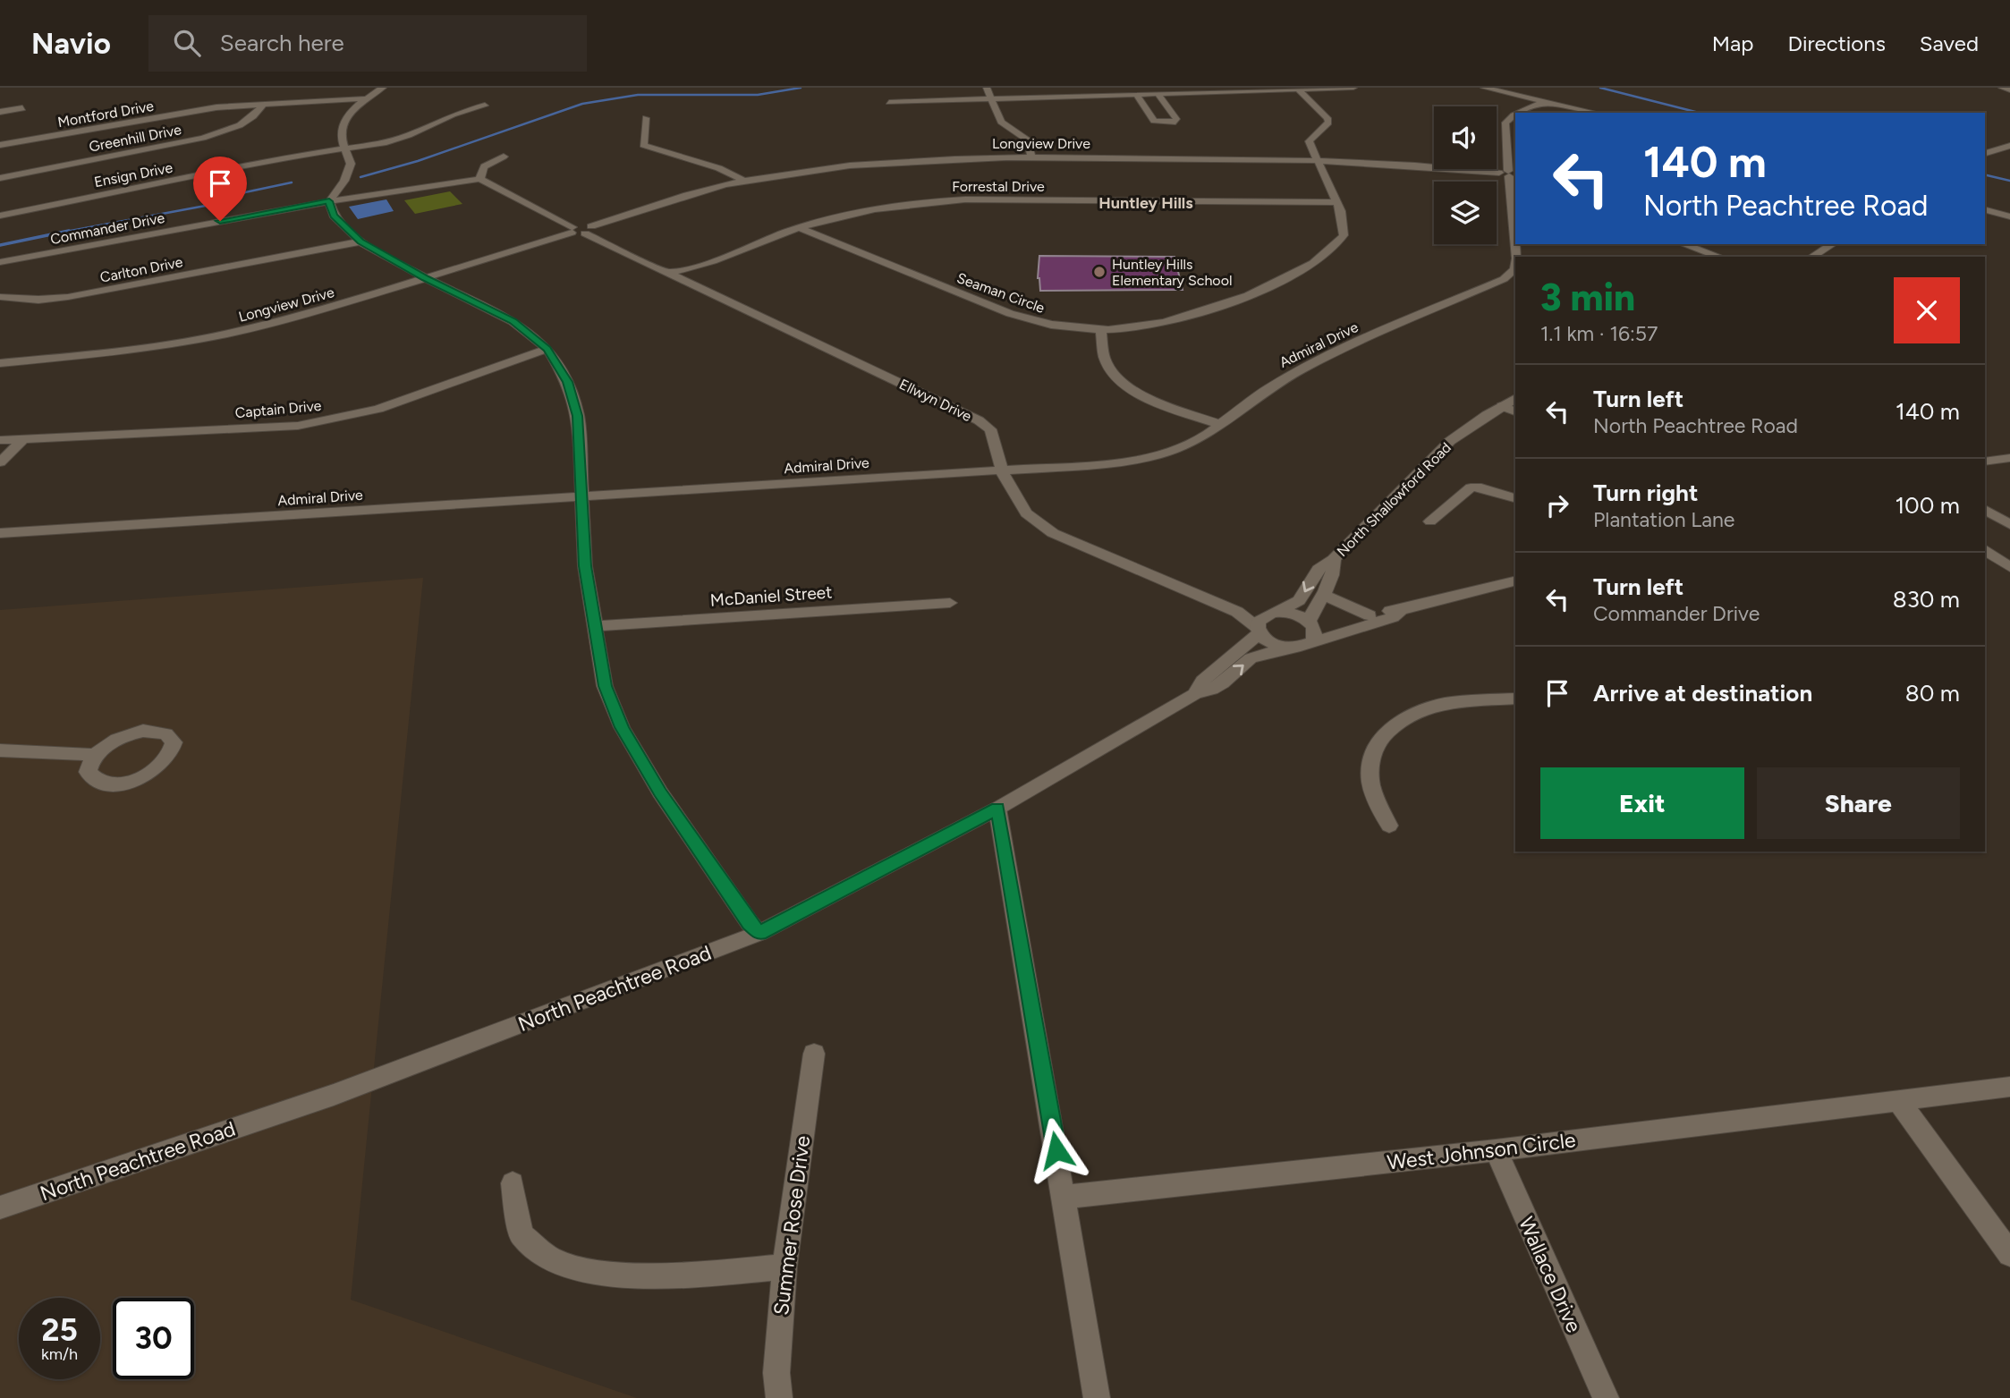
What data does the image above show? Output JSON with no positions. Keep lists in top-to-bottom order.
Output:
{
  "streets": {
    "street": [
      "Montford Drive",
      "Greenhill Drive",
      "Longview Drive",
      "Ensign Drive",
      "Forrestal Drive",
      "Commander Drive",
      "Carlton Drive",
      "Seaman Circle",
      "Admiral Drive",
      "Ellwyn Drive",
      "Captain Drive",
      "North Shallowford Road",
      "McDaniel Street",
      "North Peachtree Road",
      "West Johnson Circle",
      "Summer Rose Drive",
      "Wallace Drive"
    ]
  },
  "crossings": [
    ["Montford Drive", "Greenhill Drive"],
    ["Longview Drive", "Seaman Circle"],
    ["Longview Drive", "Admiral Drive"],
    ["Longview Drive", "Ellwyn Drive"],
    ["Forrestal Drive", "Seaman Circle"],
    ["Forrestal Drive", "Ellwyn Drive"],
    ["Admiral Drive", "Ellwyn Drive"],
    ["Ellwyn Drive", "North Shallowford Road"],
    ["Ellwyn Drive", "North Peachtree Road"],
    ["North Shallowford Road", "North Peachtree Road"],
    ["West Johnson Circle", "Wallace Drive"]
  ],
  "districts": ["Huntley Hills"],
  "places": ["Huntley Hills Elementary School"],
  "page": {
    "header": "Navio",
    "search": "Search here",
    "nav": ["Map", "Directions", "Saved"],
    "turn": ["140 m", "North Peachtree Road"],
    "heading": ["3 min", "1.1 km · 16:57"],
    "list": [
      {
        "name": "Turn left",
        "note": "North Peachtree Road",
        "value": "140 m"
      },
      {
        "name": "Turn right",
        "note": "Plantation Lane",
        "value": "100 m"
      },
      {
        "name": "Turn left",
        "note": "Commander Drive",
        "value": "830 m"
      },
      {
        "name": "Arrive at destination",
        "value": "80 m"
      }
    ],
    "buttons": ["Exit", "Share"],
    "speed": "25 km/h",
    "limit": "30"
  }
}
